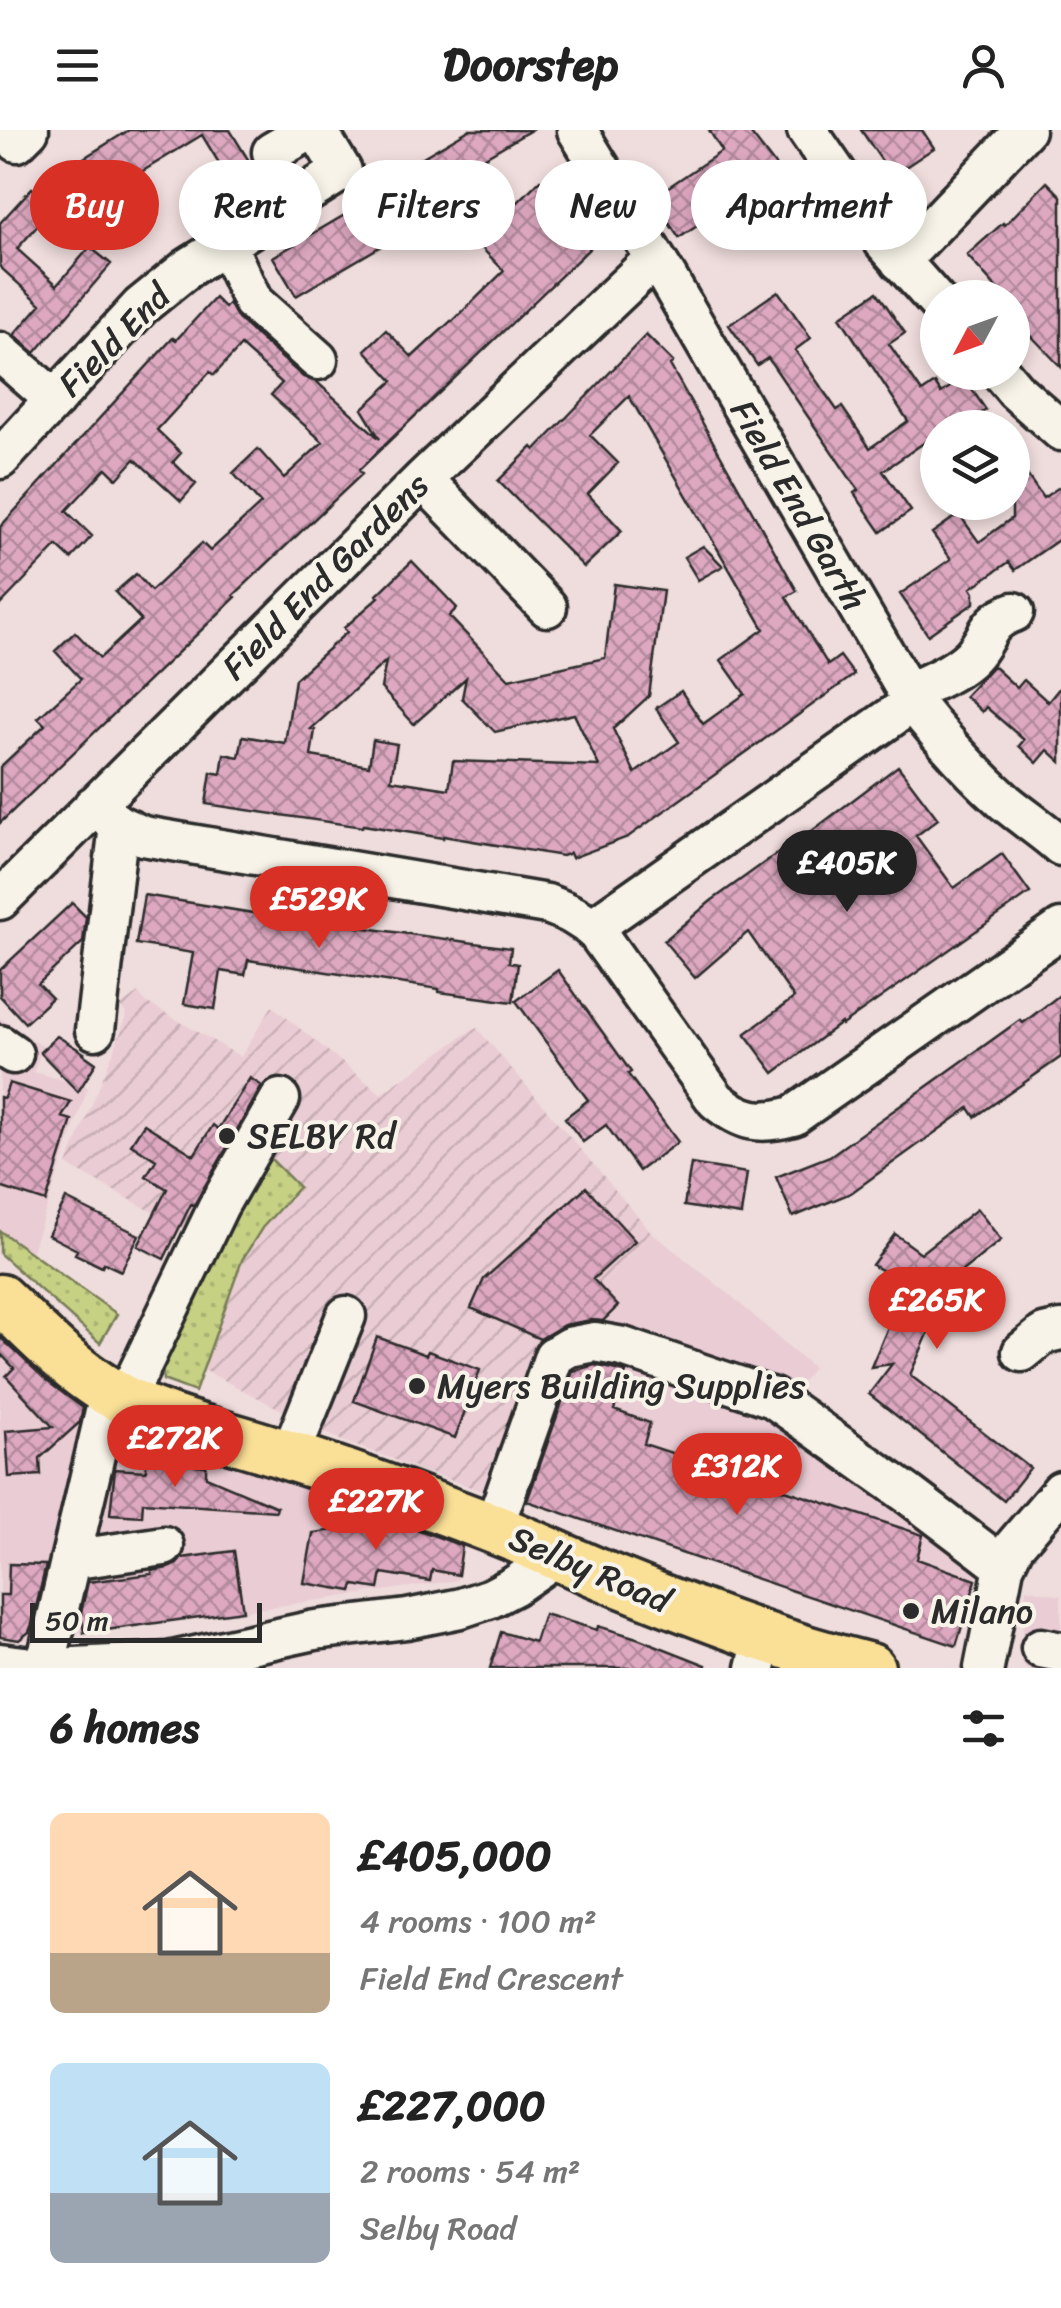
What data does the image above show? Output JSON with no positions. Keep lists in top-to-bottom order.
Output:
{
  "streets": {
    "main road": ["Selby Road"],
    "street": ["Field End", "Field End Garth", "Field End Gardens"]
  },
  "crossings": [
    ["Field End Garth", "Field End Gardens"]
  ],
  "places": ["SELBY Rd", "Myers Building Supplies", "Milano"],
  "scale_bar": "50 m",
  "north": "bottom left",
  "page": {
    "header": "Doorstep",
    "chip": [
      "Buy",
      "Rent",
      "Filters",
      "New",
      "Apartment"
    ],
    "price": [
      "£405K",
      "£529K",
      "£265K",
      "£272K",
      "£312K",
      "£227K"
    ],
    "scale": "50 m",
    "heading": "6 homes",
    "list": [
      {
        "name": "£405,000",
        "note": "4 rooms · 100 m² · Field End Crescent"
      },
      {
        "name": "£227,000",
        "note": "2 rooms · 54 m² · Selby Road"
      }
    ]
  }
}
